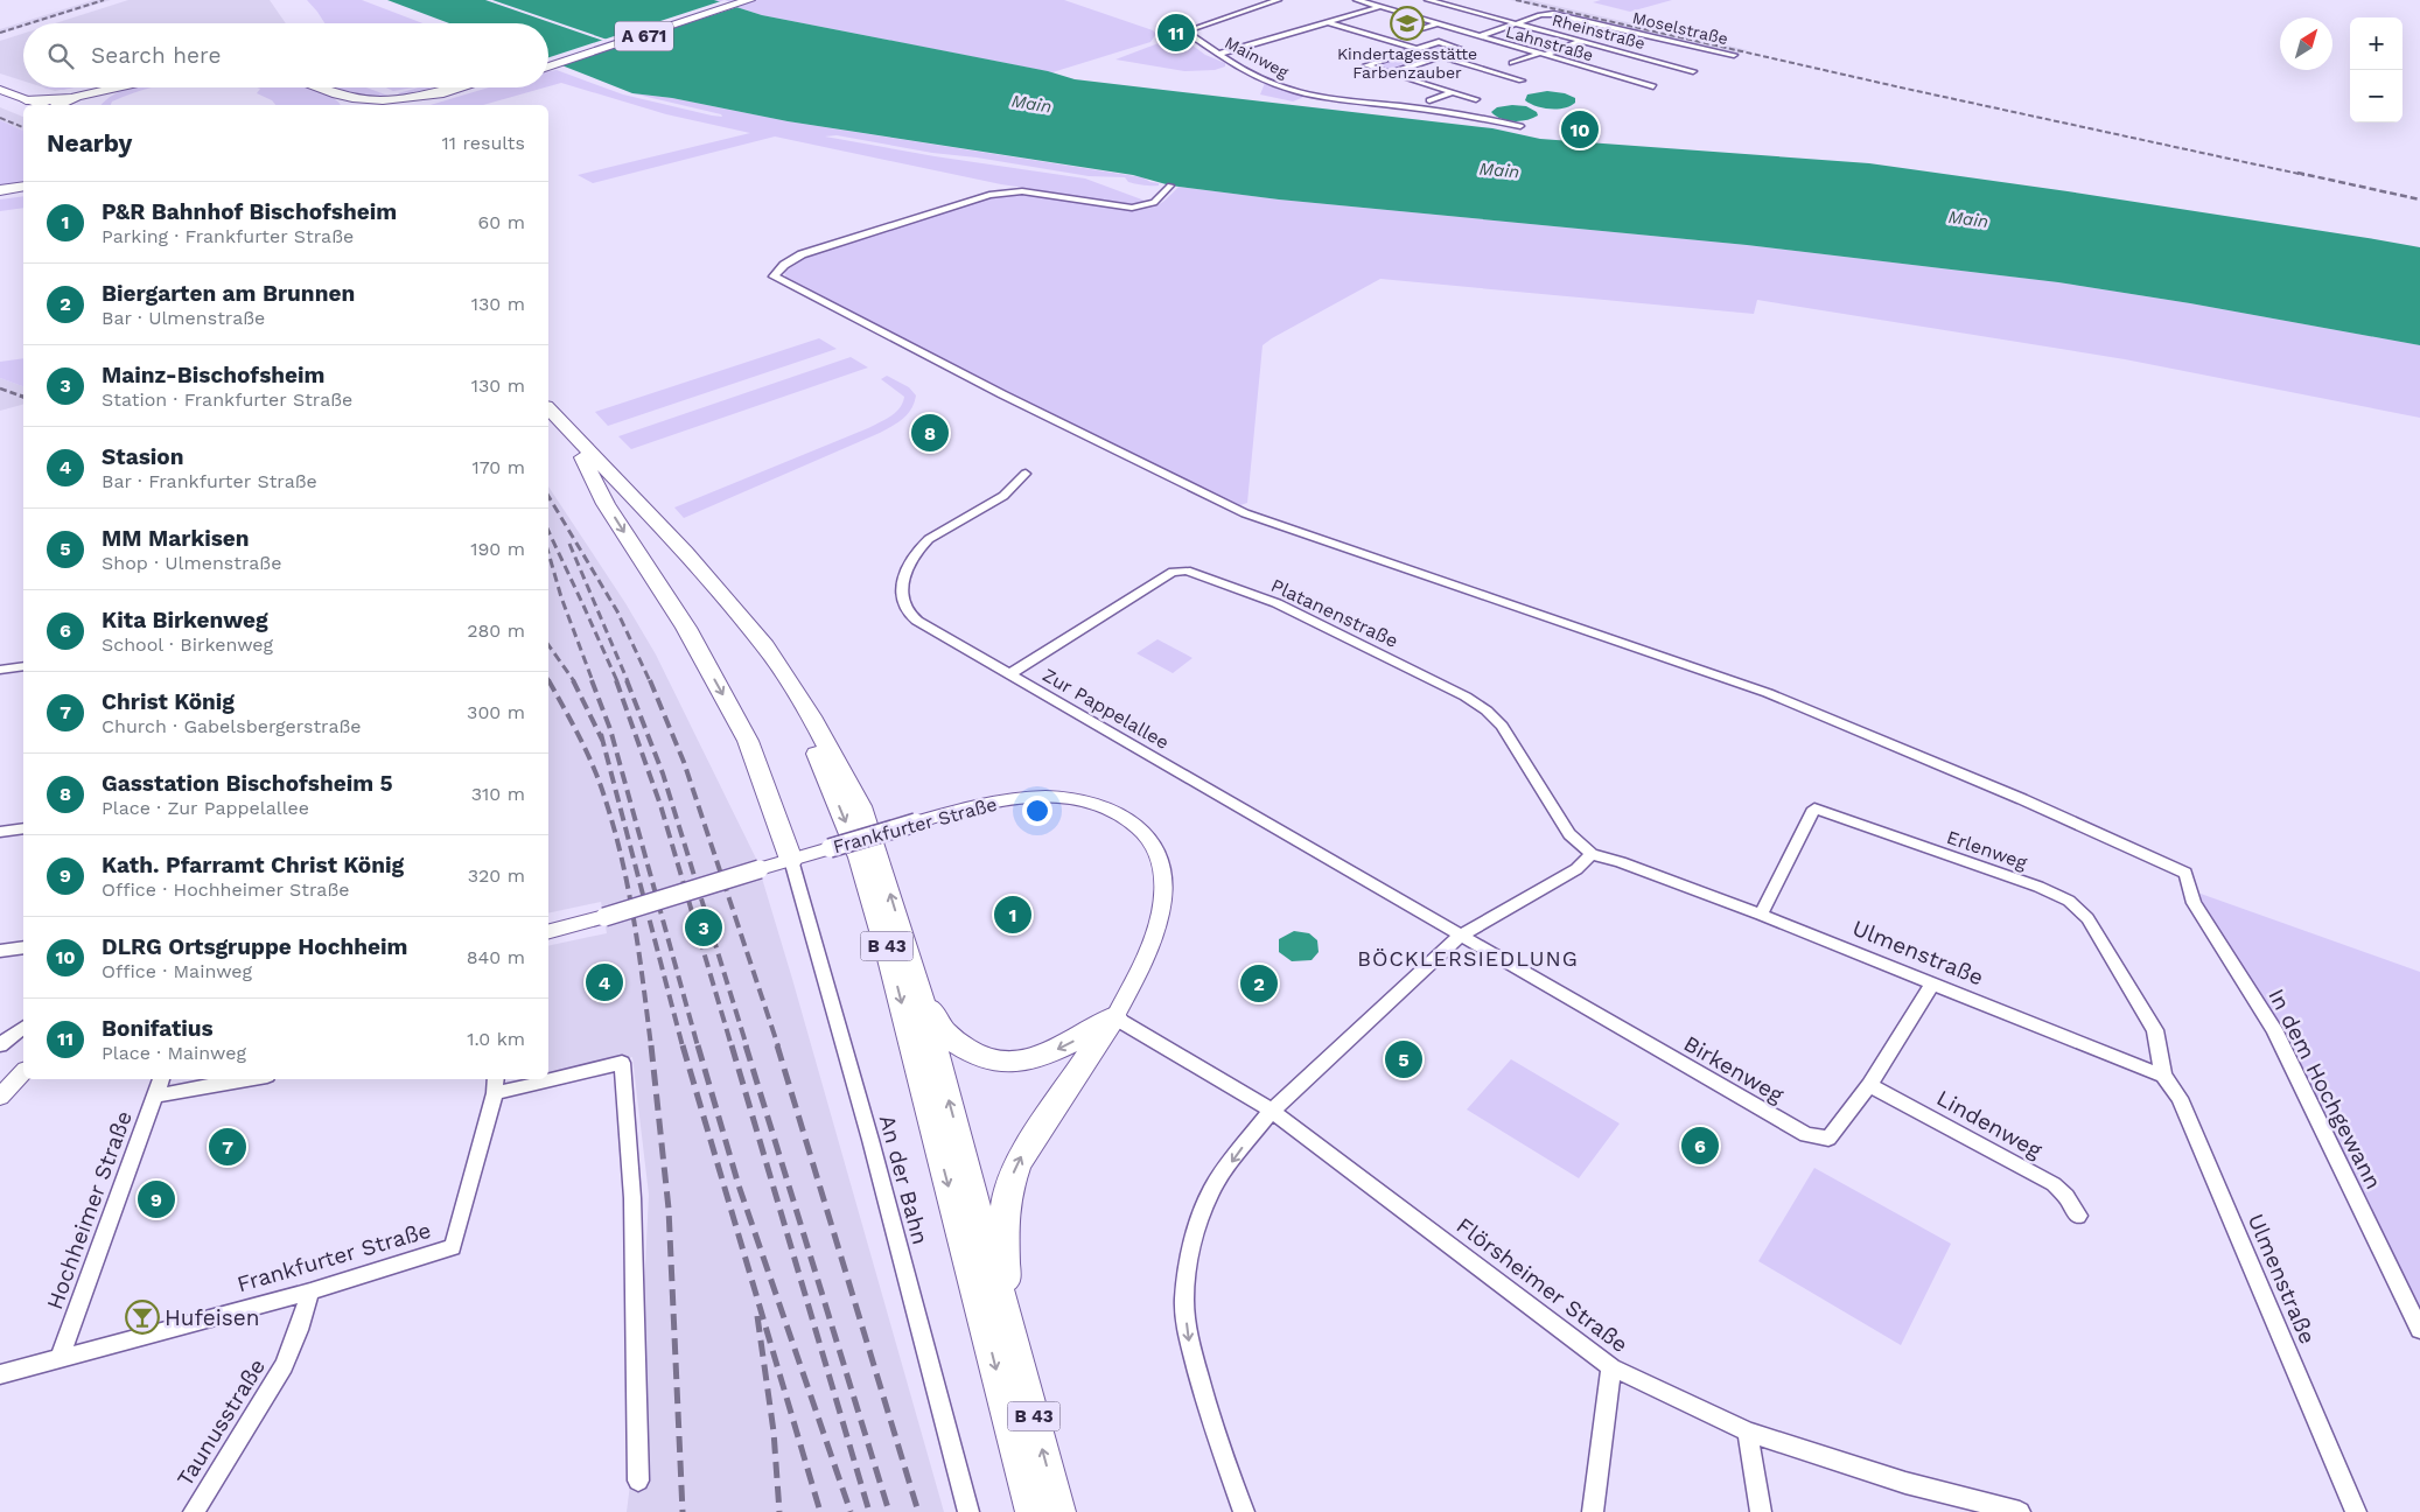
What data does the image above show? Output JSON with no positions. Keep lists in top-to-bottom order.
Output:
{
  "streets": {
    "highway": ["A 671", "B 43"],
    "street": [
      "Moselstraße",
      "Rheinstraße",
      "Lahnstraße",
      "Mainweg",
      "Platanenstraße",
      "Zur Pappelallee",
      "Frankfurter Straße",
      "Erlenweg",
      "Ulmenstraße",
      "Birkenweg",
      "In dem Hochgewann",
      "Lindenweg",
      "An der Bahn",
      "Hochheimer Straße",
      "Flörsheimer Straße",
      "Taunusstraße"
    ]
  },
  "crossings": [
    ["Moselstraße", "Rheinstraße"],
    ["Platanenstraße", "Zur Pappelallee"],
    ["Platanenstraße", "Ulmenstraße"],
    ["Zur Pappelallee", "Birkenweg"],
    ["Frankfurter Straße", "An der Bahn"],
    ["Frankfurter Straße", "Hochheimer Straße"],
    ["Frankfurter Straße", "Flörsheimer Straße"],
    ["Frankfurter Straße", "Taunusstraße"],
    ["Erlenweg", "Ulmenstraße"],
    ["Ulmenstraße", "Birkenweg"],
    ["Birkenweg", "Lindenweg"]
  ],
  "districts": ["BÖCKLERSIEDLUNG"],
  "water": ["Main"],
  "places": {
    "school or university": ["Kindertagesstätte Farbenzauber"],
    "bar": ["Hufeisen"]
  },
  "north": "top right",
  "page": {
    "pins": [
      "11",
      "10",
      "8",
      "1",
      "3",
      "4",
      "2",
      "5",
      "6",
      "7",
      "9"
    ],
    "map_buttons": ["+", "−"],
    "search": "Search here",
    "heading": ["Nearby", "11 results"],
    "list": [
      {
        "mark": "1",
        "name": "P&R Bahnhof Bischofsheim",
        "note": "Parking · Frankfurter Straße",
        "value": "60 m"
      },
      {
        "mark": "2",
        "name": "Biergarten am Brunnen",
        "note": "Bar · Ulmenstraße",
        "value": "130 m"
      },
      {
        "mark": "3",
        "name": "Mainz-Bischofsheim",
        "note": "Station · Frankfurter Straße",
        "value": "130 m"
      },
      {
        "mark": "4",
        "name": "Stasion",
        "note": "Bar · Frankfurter Straße",
        "value": "170 m"
      },
      {
        "mark": "5",
        "name": "MM Markisen",
        "note": "Shop · Ulmenstraße",
        "value": "190 m"
      },
      {
        "mark": "6",
        "name": "Kita Birkenweg",
        "note": "School · Birkenweg",
        "value": "280 m"
      },
      {
        "mark": "7",
        "name": "Christ König",
        "note": "Church · Gabelsbergerstraße",
        "value": "300 m"
      },
      {
        "mark": "8",
        "name": "Gasstation Bischofsheim 5",
        "note": "Place · Zur Pappelallee",
        "value": "310 m"
      },
      {
        "mark": "9",
        "name": "Kath. Pfarramt Christ König",
        "note": "Office · Hochheimer Straße",
        "value": "320 m"
      },
      {
        "mark": "10",
        "name": "DLRG Ortsgruppe Hochheim",
        "note": "Office · Mainweg",
        "value": "840 m"
      },
      {
        "mark": "11",
        "name": "Bonifatius",
        "note": "Place · Mainweg",
        "value": "1.0 km"
      }
    ]
  }
}
